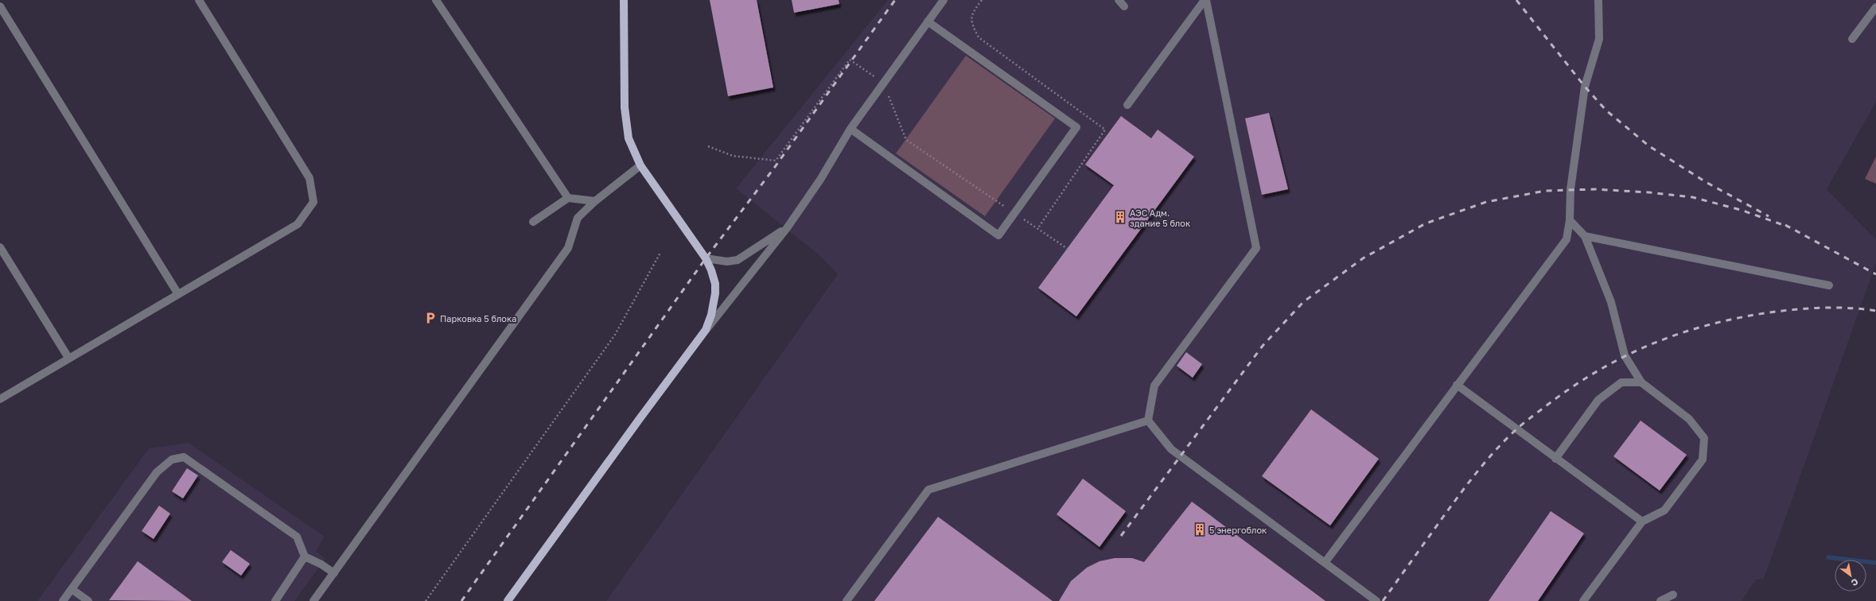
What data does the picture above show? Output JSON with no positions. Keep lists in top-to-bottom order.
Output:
{
  "places": {
    "building": ["АЭС Адм. здание 5 блок", "5 энергоблок"],
    "parking": ["Парковка 5 блока"]
  },
  "north": "bottom right"
}
